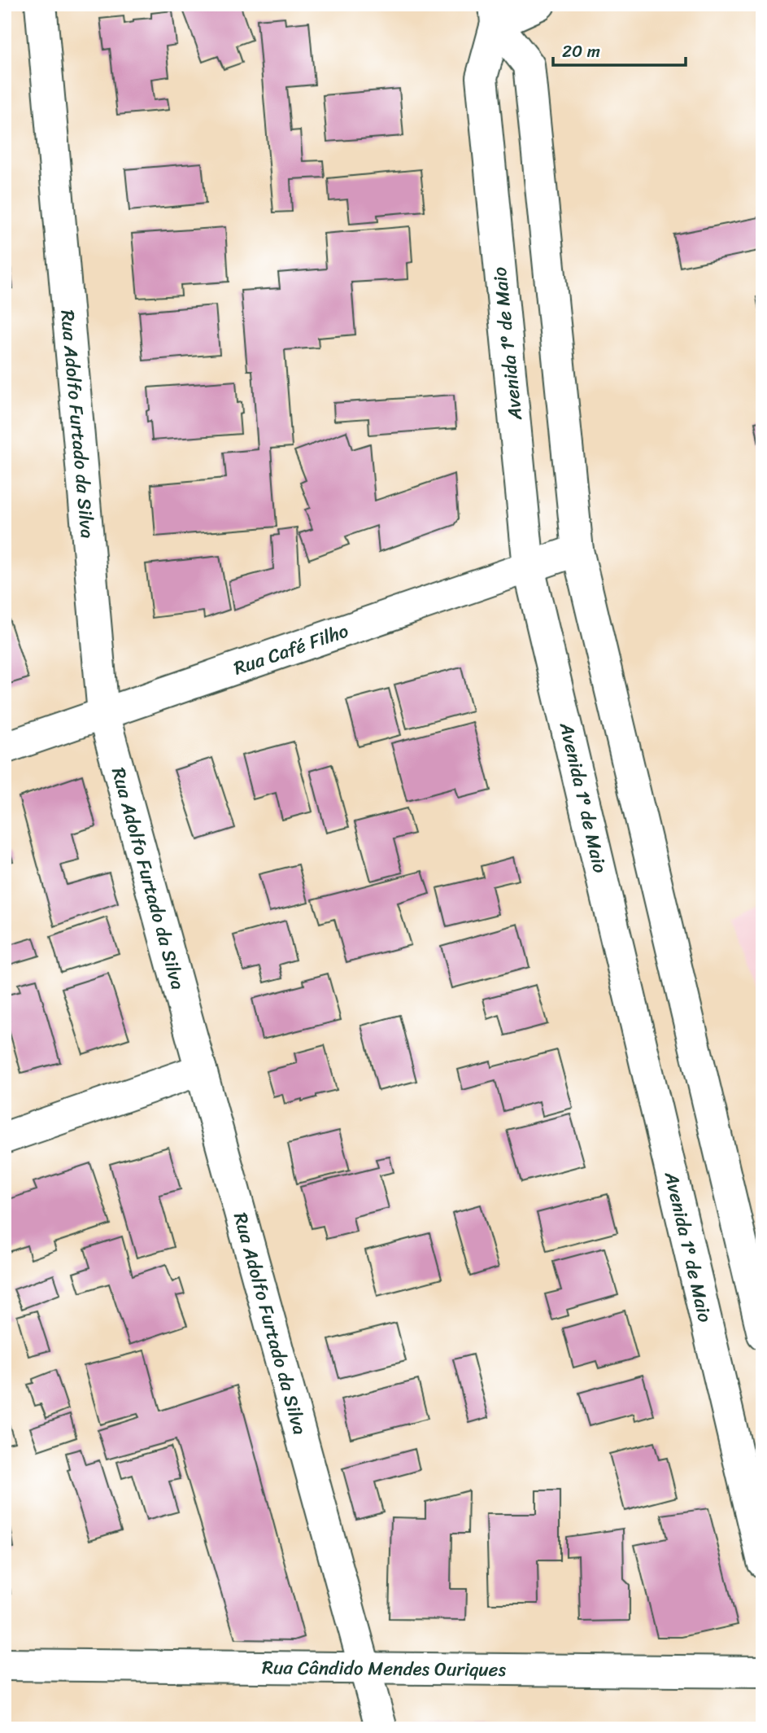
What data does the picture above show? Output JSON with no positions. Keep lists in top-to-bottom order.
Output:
{
  "streets": {
    "street": [
      "Avenida 1º de Maio",
      "Rua Adolfo Furtado da Silva",
      "Rua Café Filho",
      "Rua Cândido Mendes Ouriques"
    ]
  },
  "crossings": [
    ["Avenida 1º de Maio", "Rua Café Filho"],
    ["Rua Adolfo Furtado da Silva", "Rua Café Filho"],
    ["Rua Adolfo Furtado da Silva", "Rua Cândido Mendes Ouriques"]
  ],
  "scale_bar": "20 m"
}
